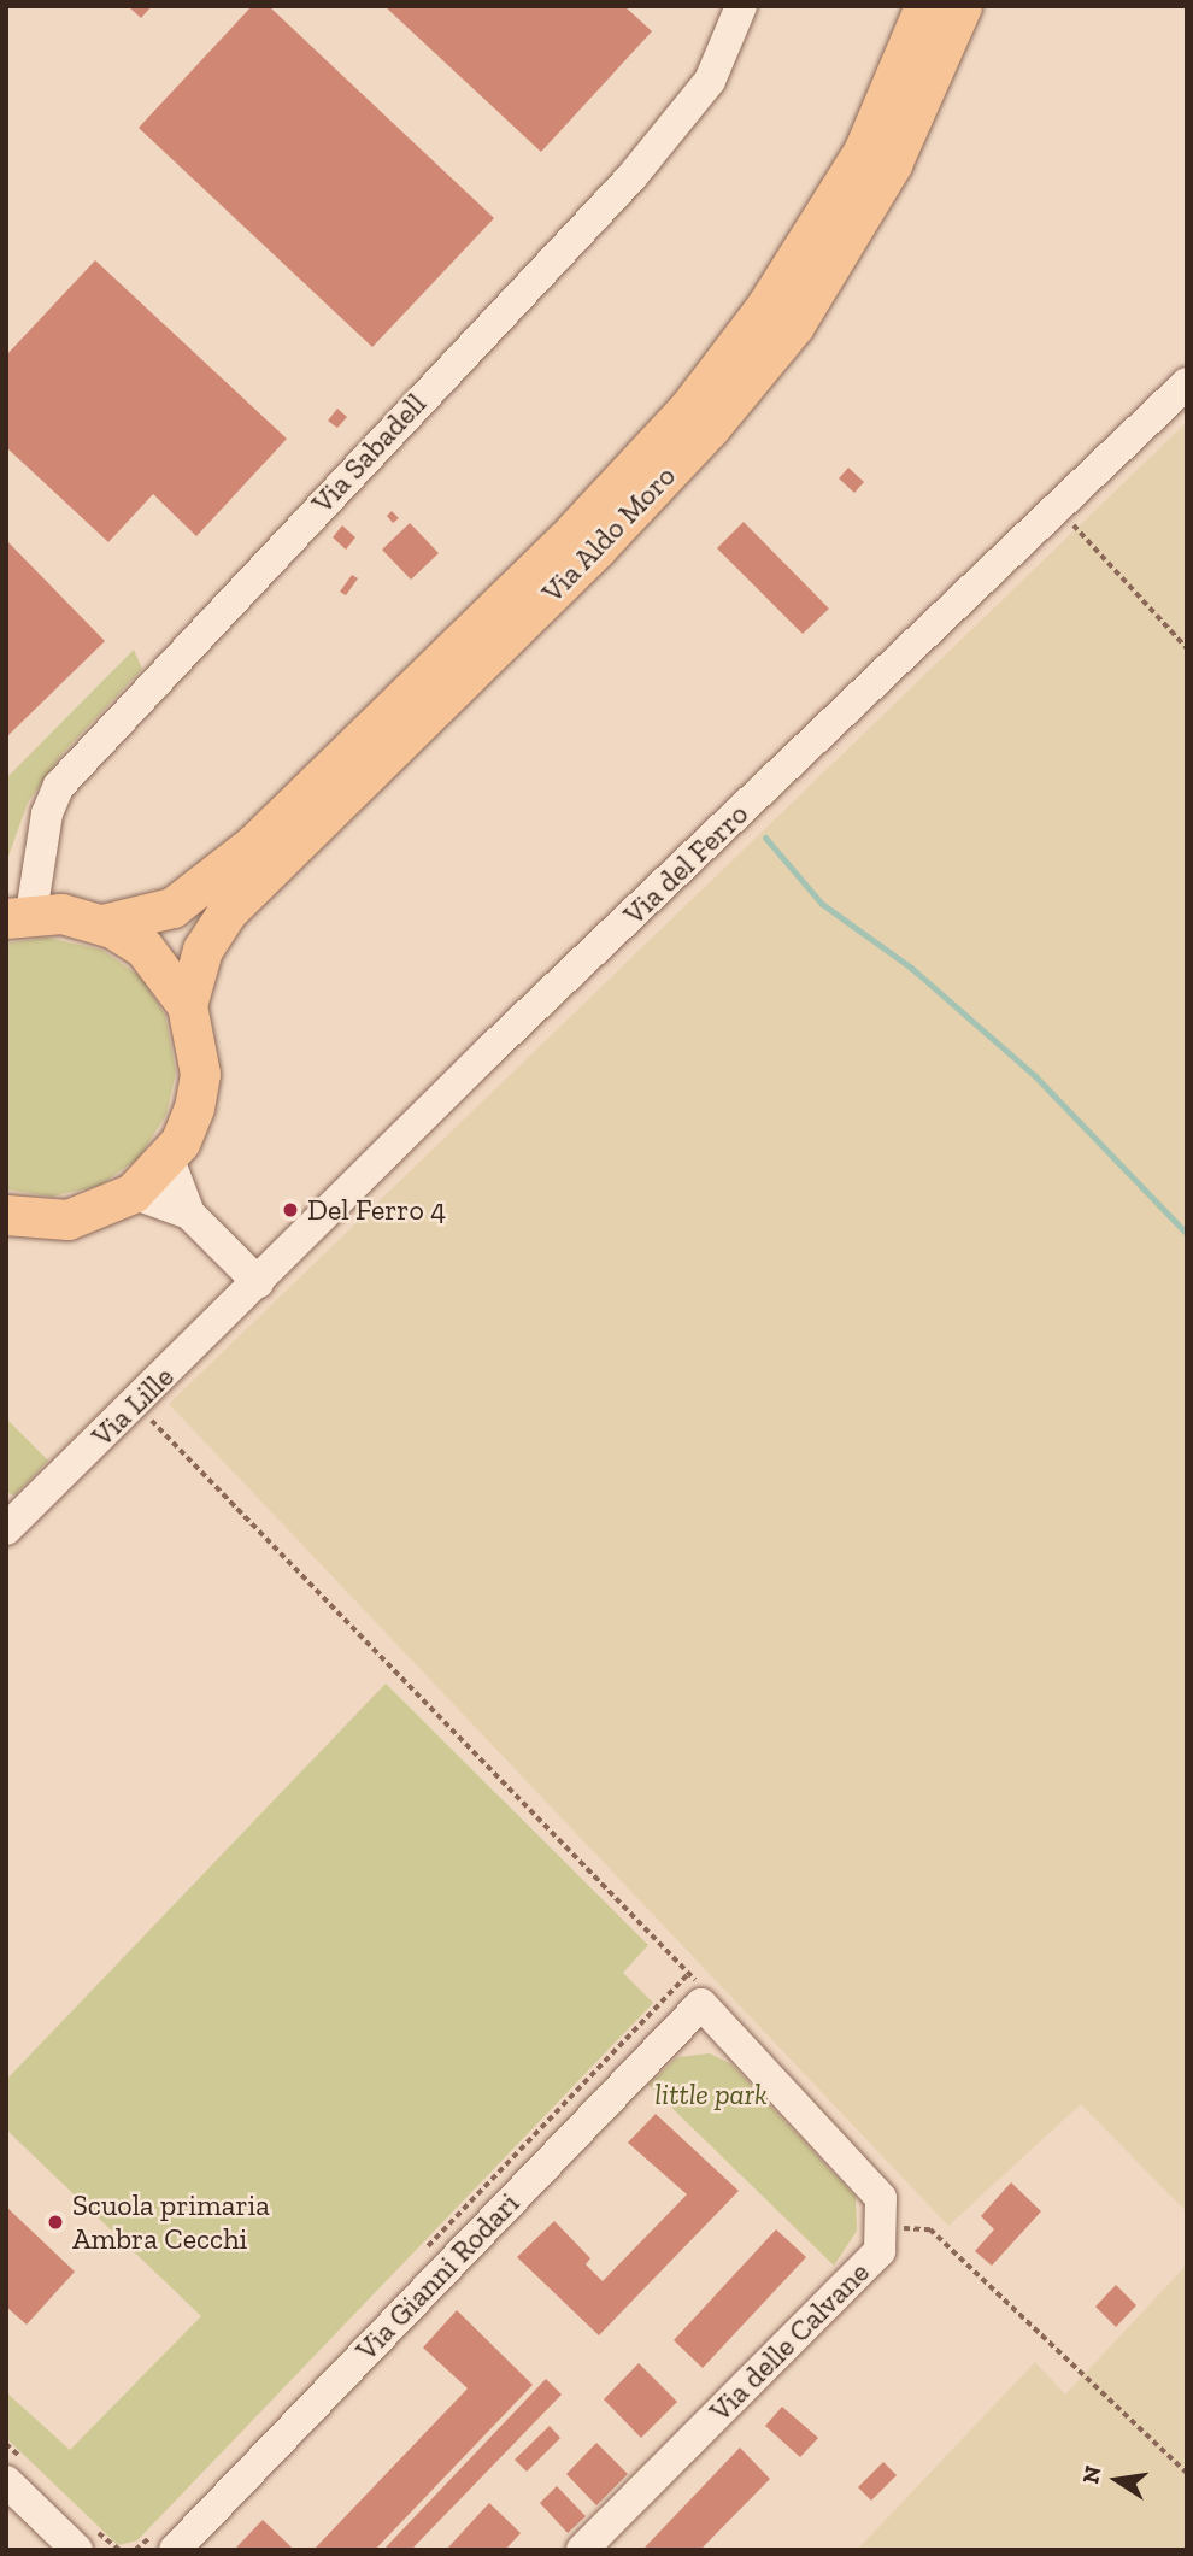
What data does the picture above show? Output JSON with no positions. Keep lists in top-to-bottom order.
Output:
{
  "streets": {
    "main road": ["Via Aldo Moro"],
    "street": [
      "Via Sabadell",
      "Via del Ferro",
      "Via Lille",
      "Via Gianni Rodari",
      "Via delle Calvane"
    ]
  },
  "crossings": [
    ["Via Sabadell", "Via Aldo Moro"],
    ["Via del Ferro", "Via Lille"],
    ["Via Gianni Rodari", "Via delle Calvane"]
  ],
  "parks": ["little park"],
  "places": ["Del Ferro 4", "Scuola primaria Ambra Cecchi"],
  "north": "left"
}
